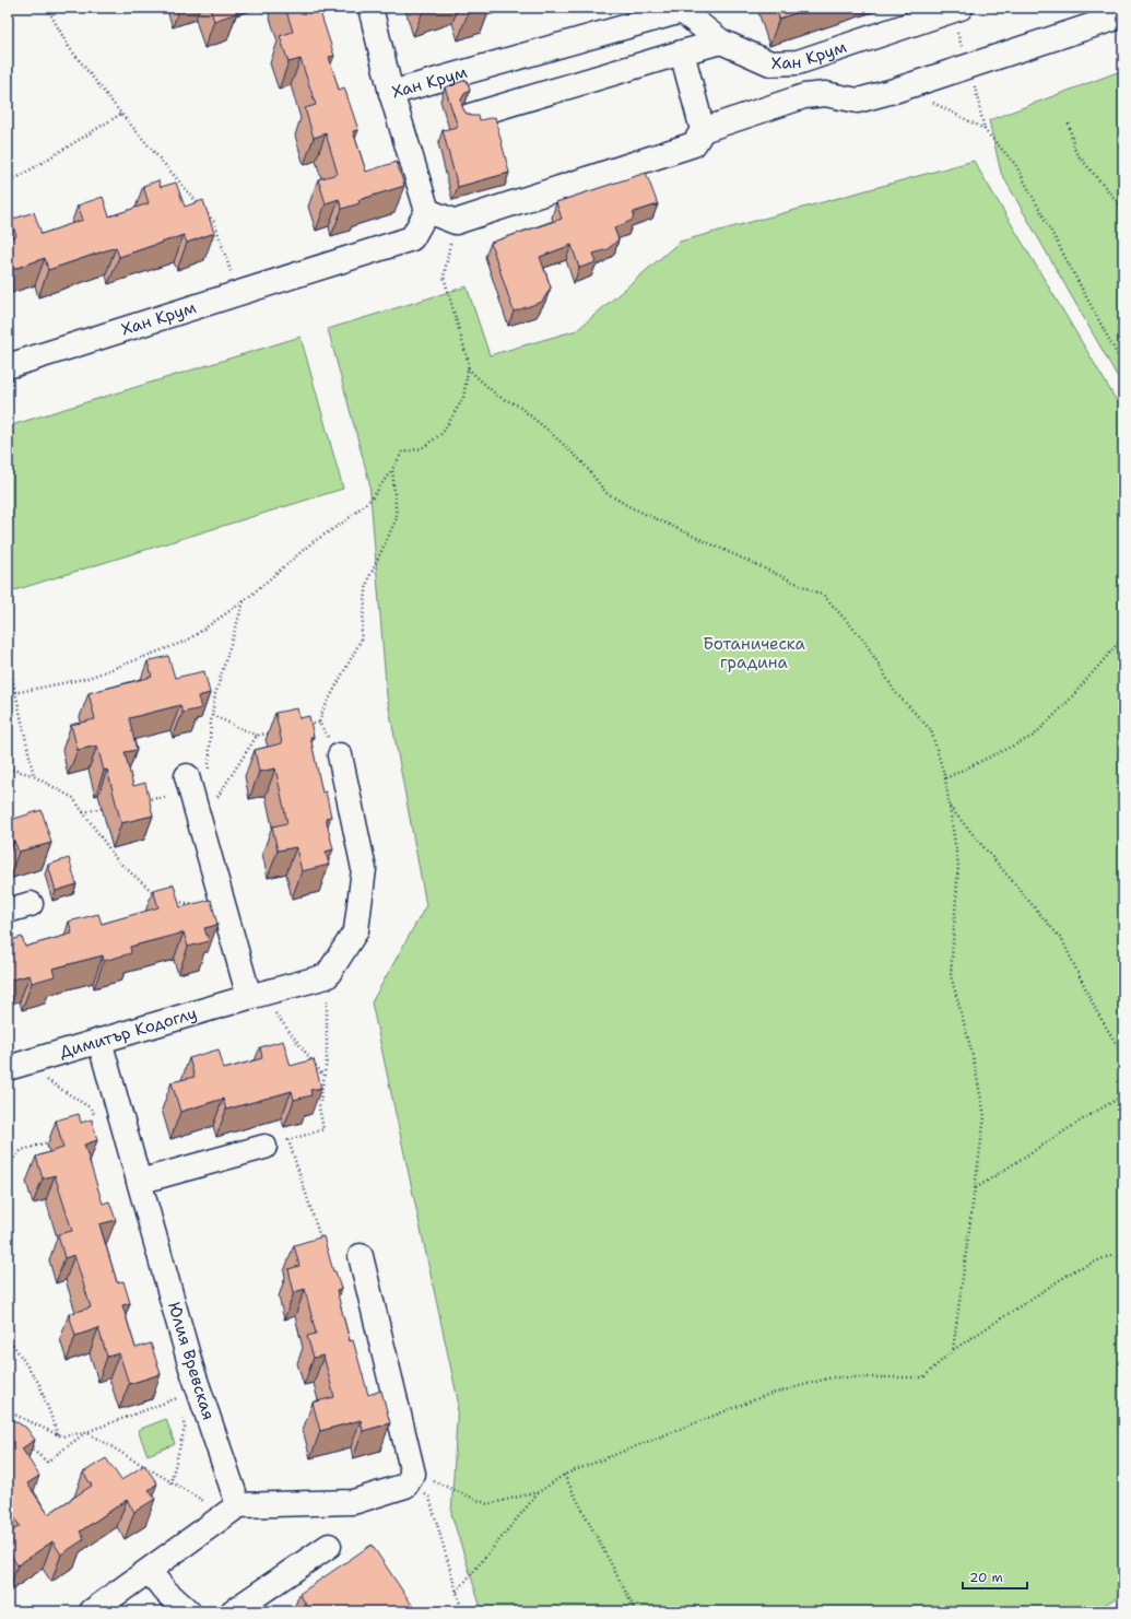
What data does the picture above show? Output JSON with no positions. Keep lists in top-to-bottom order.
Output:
{
  "streets": {
    "street": ["Хан Крум", "Димитър Кодоглу", "Юлия Вревская"]
  },
  "crossings": [
    ["Димитър Кодоглу", "Юлия Вревская"]
  ],
  "parks": ["Ботаническа градина"],
  "scale_bar": "20 m"
}
